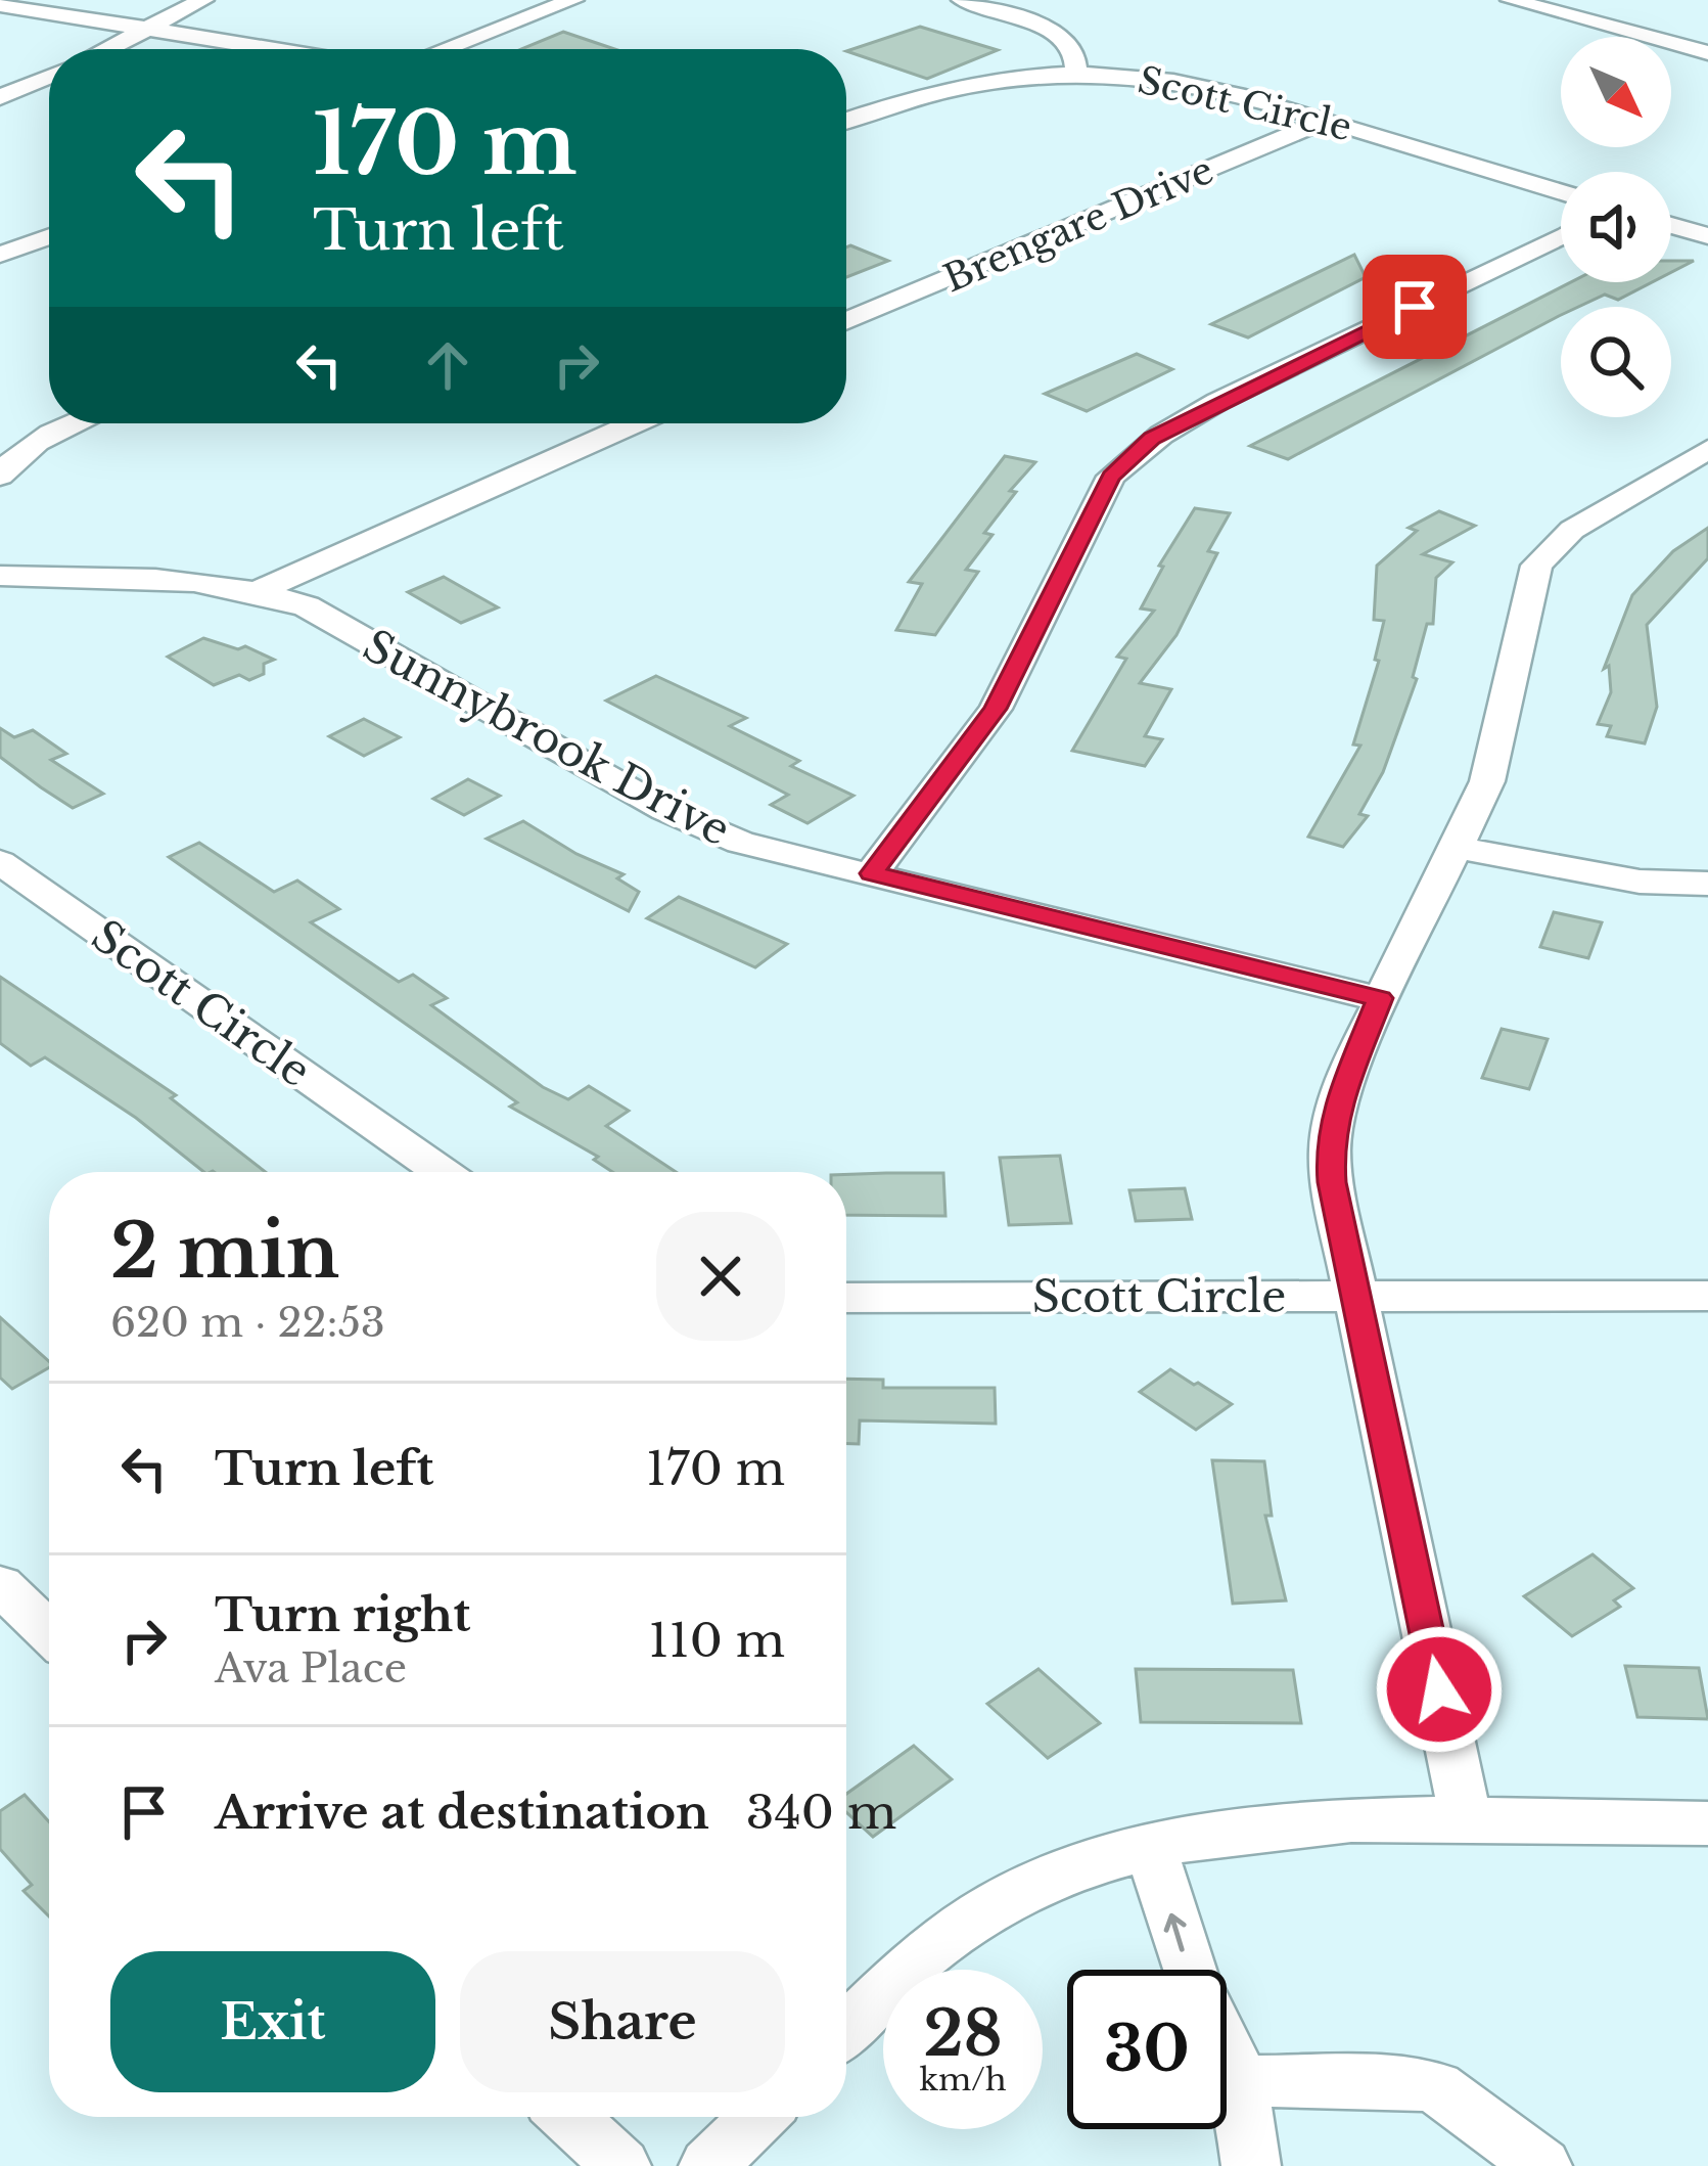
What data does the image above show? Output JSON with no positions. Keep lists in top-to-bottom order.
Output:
{
  "streets": {
    "street": ["Scott Circle", "Brengare Drive", "Sunnybrook Drive"]
  },
  "crossings": [
    ["Scott Circle", "Brengare Drive"]
  ],
  "north": "bottom right",
  "page": {
    "turn": ["170 m", "Turn left"],
    "heading": ["2 min", "620 m · 22:53"],
    "list": [
      {
        "name": "Turn left",
        "value": "170 m"
      },
      {
        "name": "Turn right",
        "note": "Ava Place",
        "value": "110 m"
      },
      {
        "name": "Arrive at destination",
        "value": "340 m"
      }
    ],
    "buttons": ["Exit", "Share"],
    "speed": "28 km/h",
    "limit": "30"
  }
}
